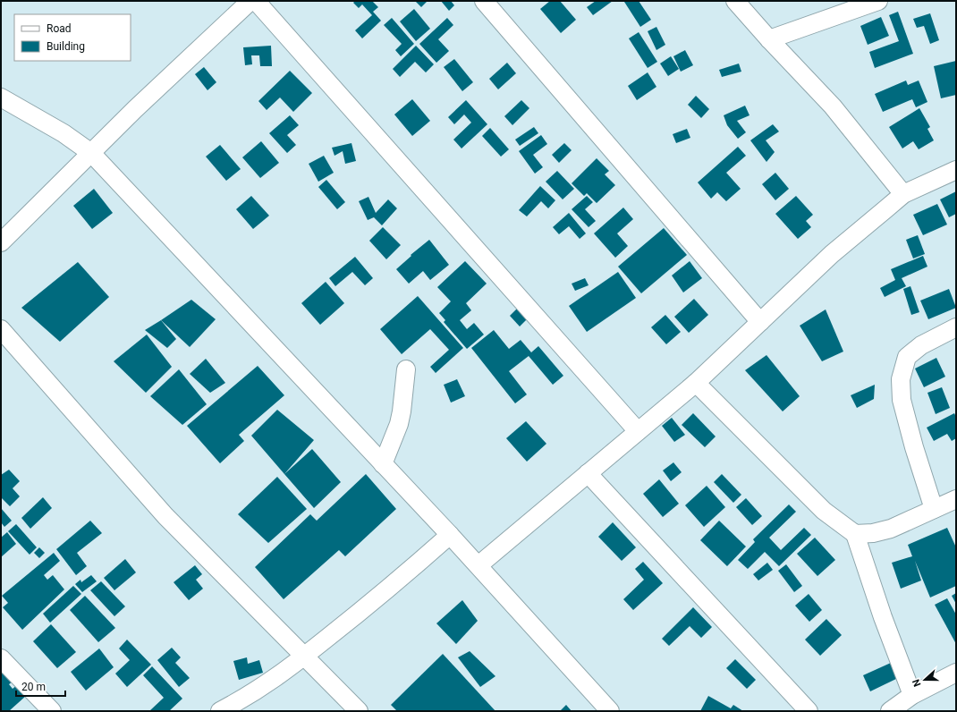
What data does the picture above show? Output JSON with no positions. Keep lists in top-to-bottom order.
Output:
{
  "legend": ["Road", "Building"],
  "scale_bar": "20 m",
  "north": "left"
}
